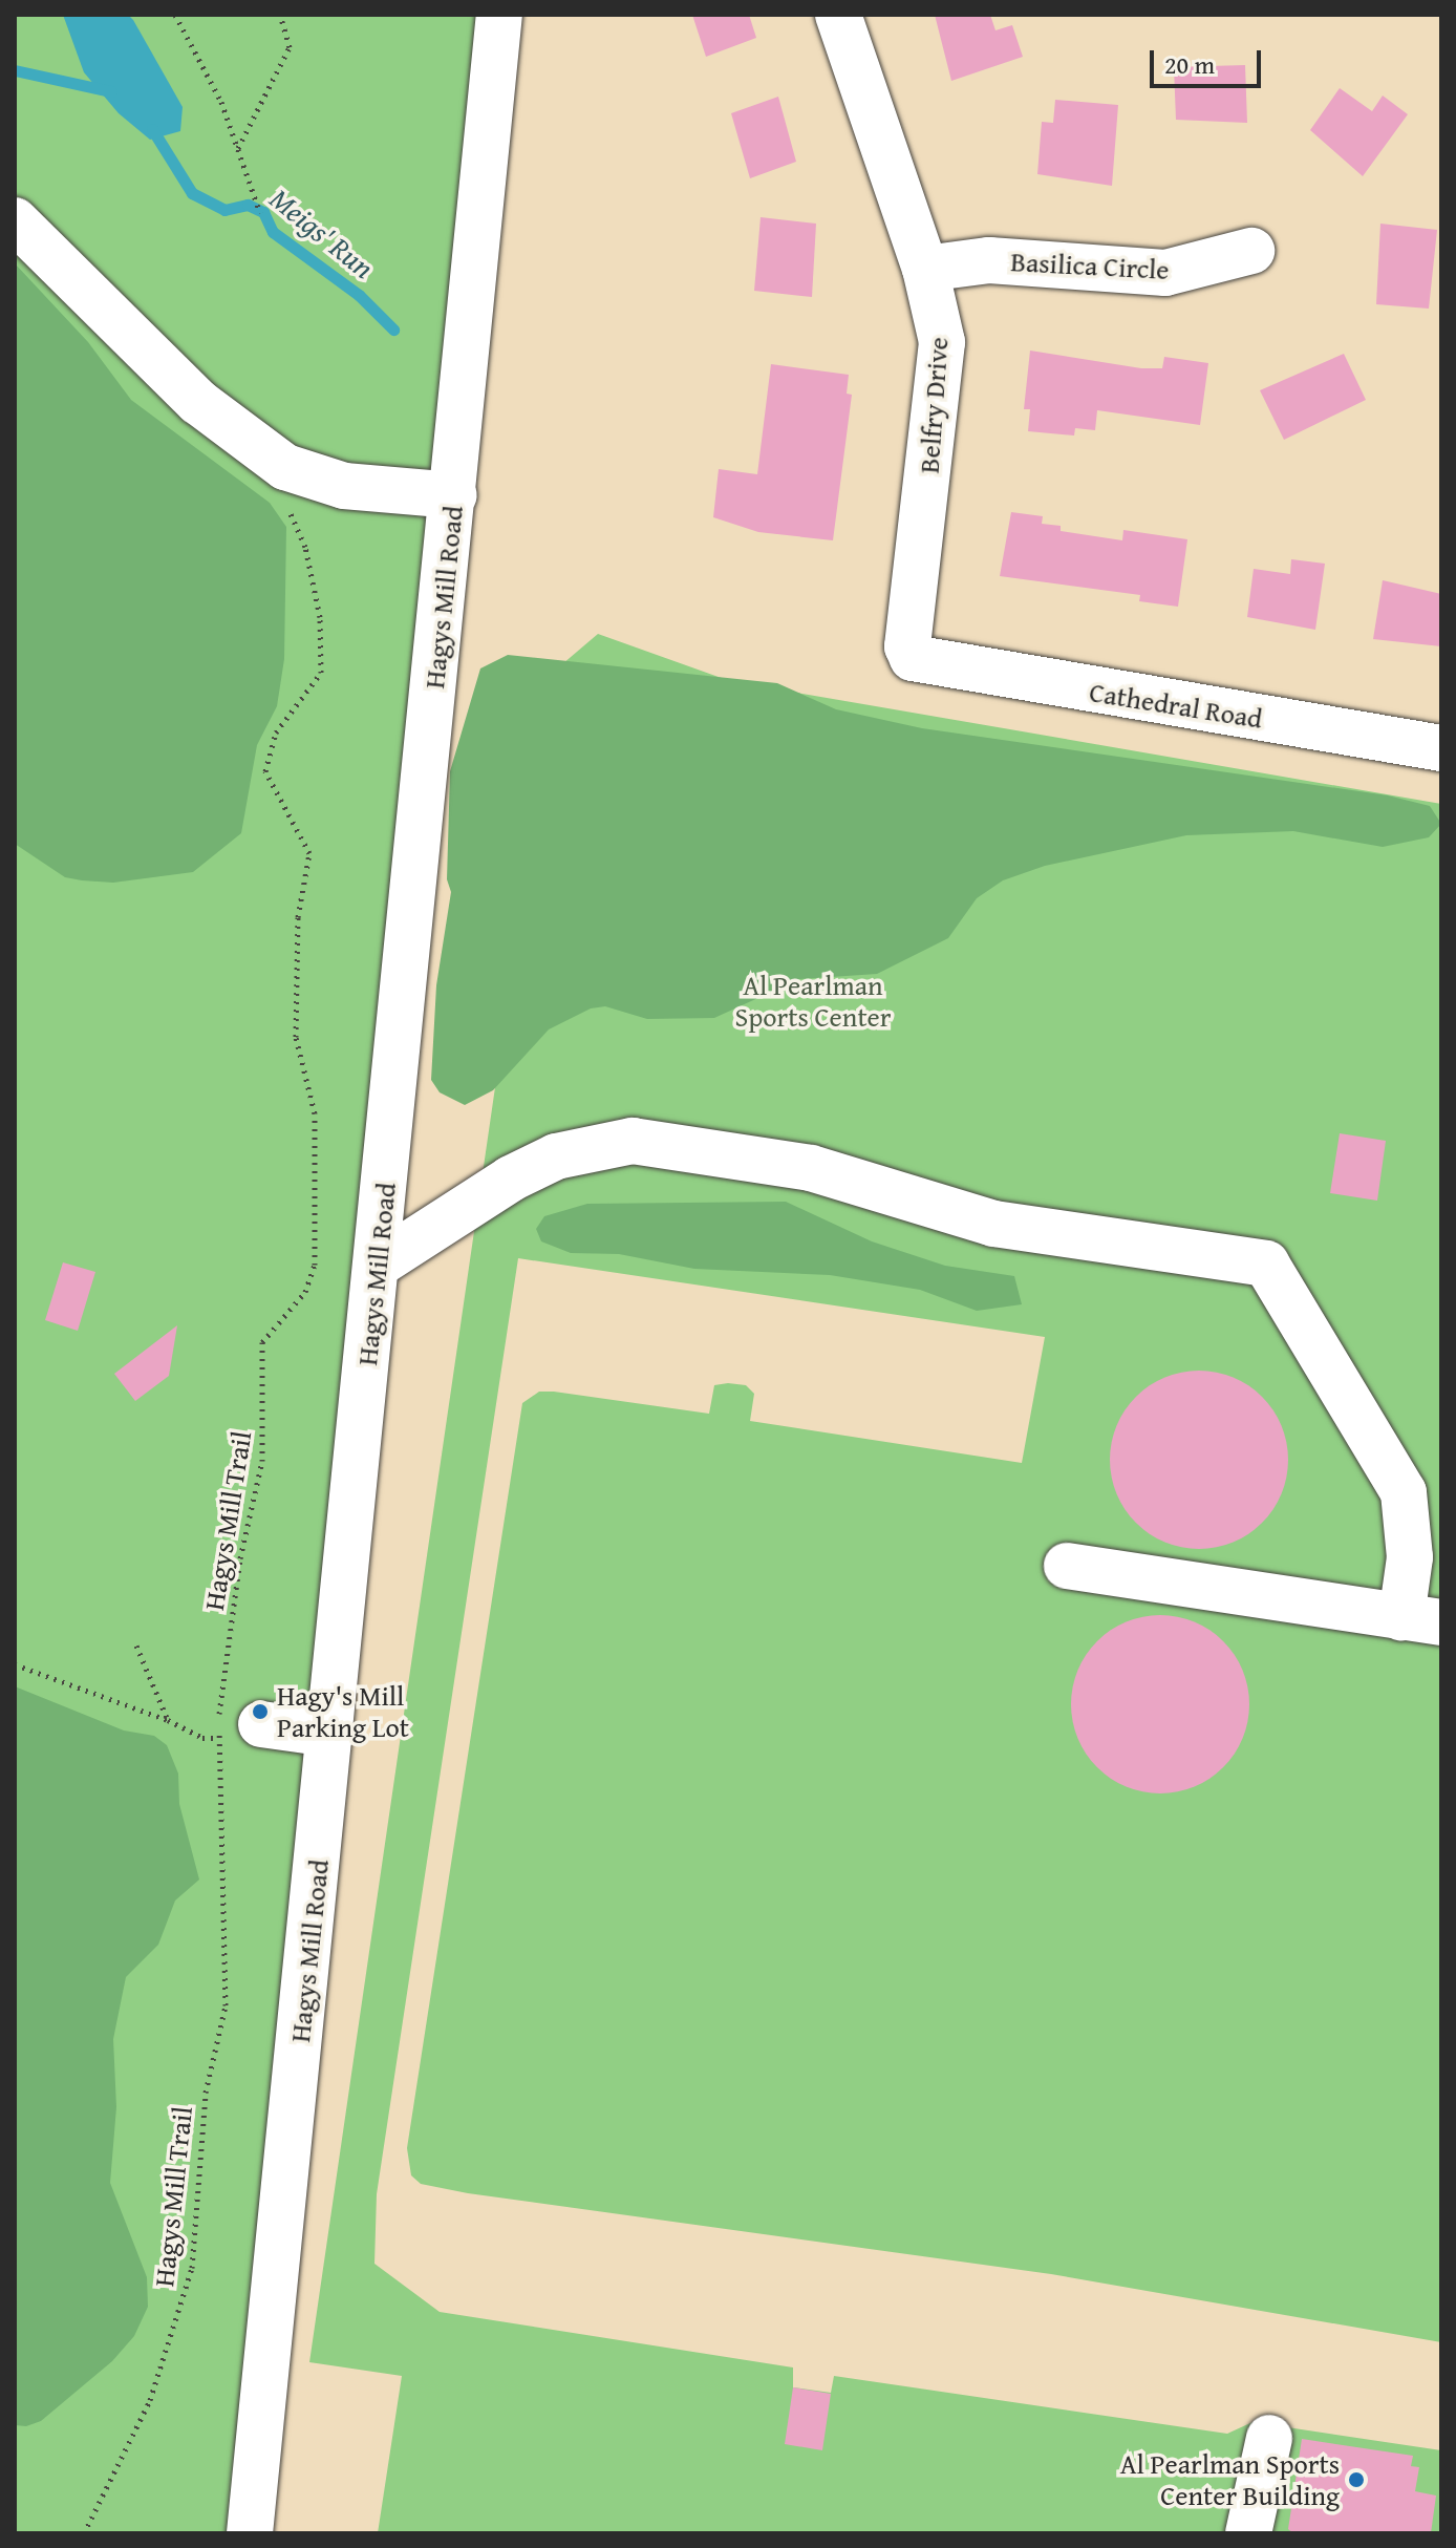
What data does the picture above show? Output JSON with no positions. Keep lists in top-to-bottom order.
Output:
{
  "streets": {
    "street": [
      "Basilica Circle",
      "Belfry Drive",
      "Hagys Mill Road",
      "Cathedral Road"
    ],
    "path": ["Hagys Mill Trail"]
  },
  "crossings": [
    ["Basilica Circle", "Belfry Drive"],
    ["Belfry Drive", "Cathedral Road"]
  ],
  "water": ["Meigs' Run"],
  "parks": ["Al Pearlman Sports Center"],
  "places": ["Hagy's Mill Parking Lot", "Al Pearlman Sports Center Building"],
  "scale_bar": "20 m"
}
